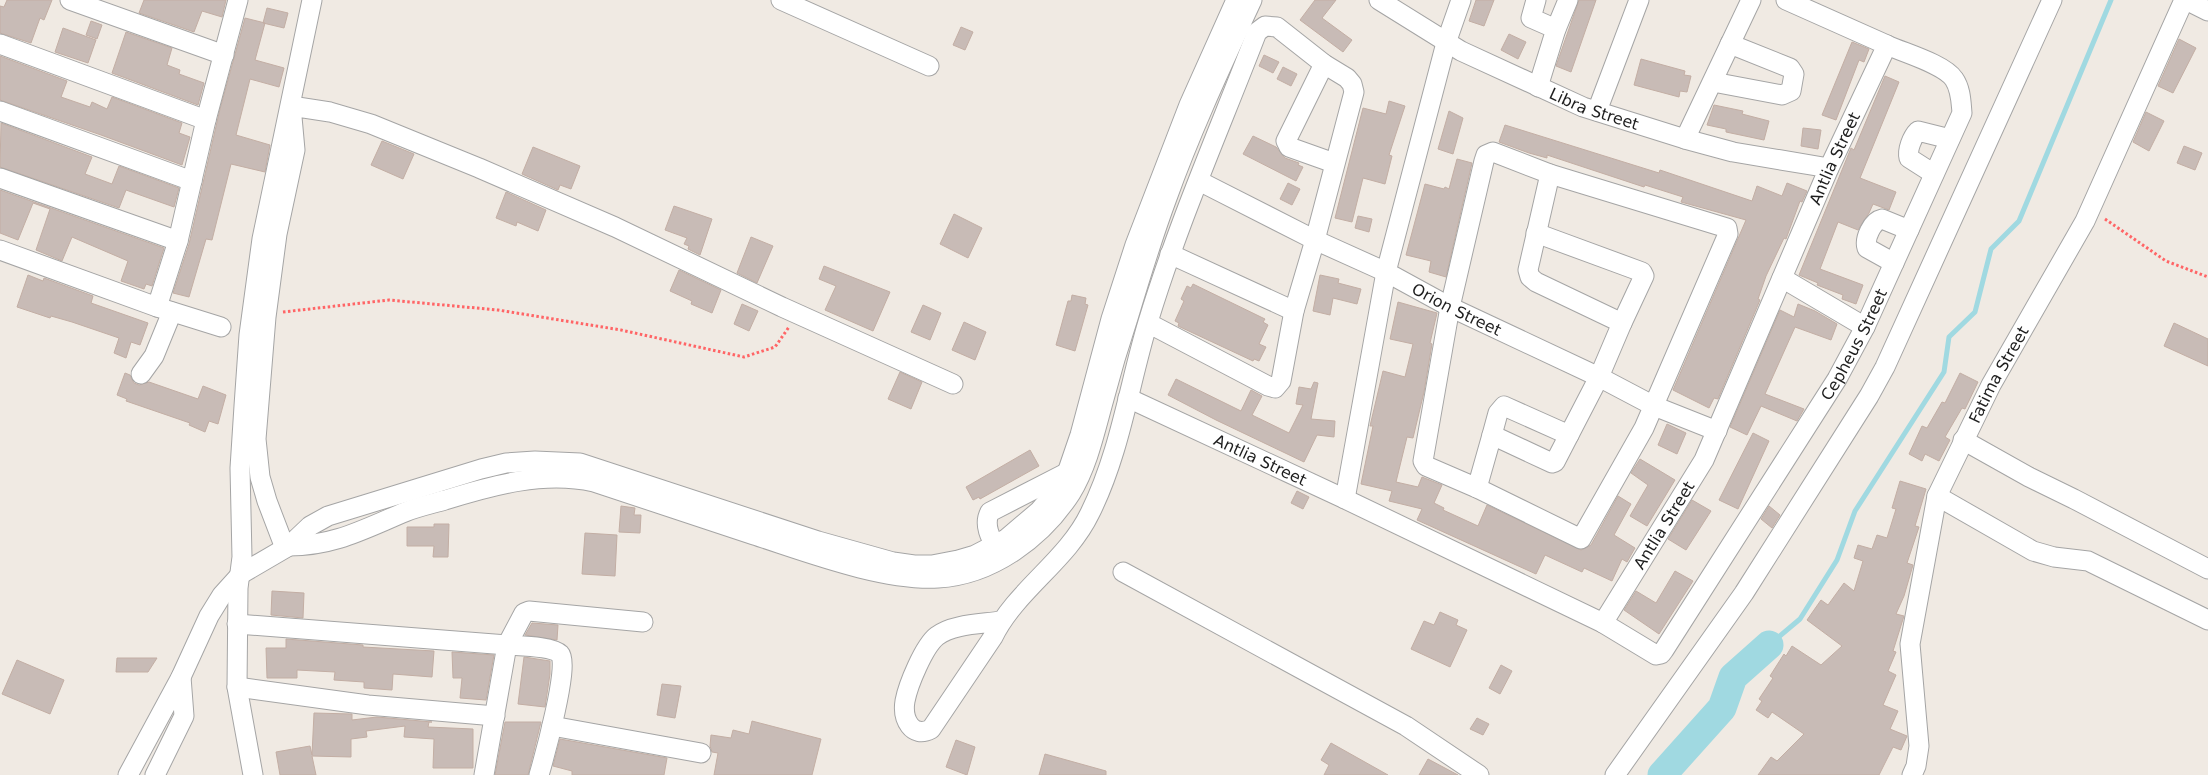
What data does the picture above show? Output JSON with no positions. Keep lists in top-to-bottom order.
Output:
{
  "streets": {
    "street": [
      "Libra Street",
      "Antlia Street",
      "Orion Street",
      "Cepheus Street",
      "Fatima Street"
    ]
  },
  "crossings": [
    ["Libra Street", "Antlia Street"],
    ["Antlia Street", "Orion Street"],
    ["Antlia Street", "Cepheus Street"]
  ]
}
